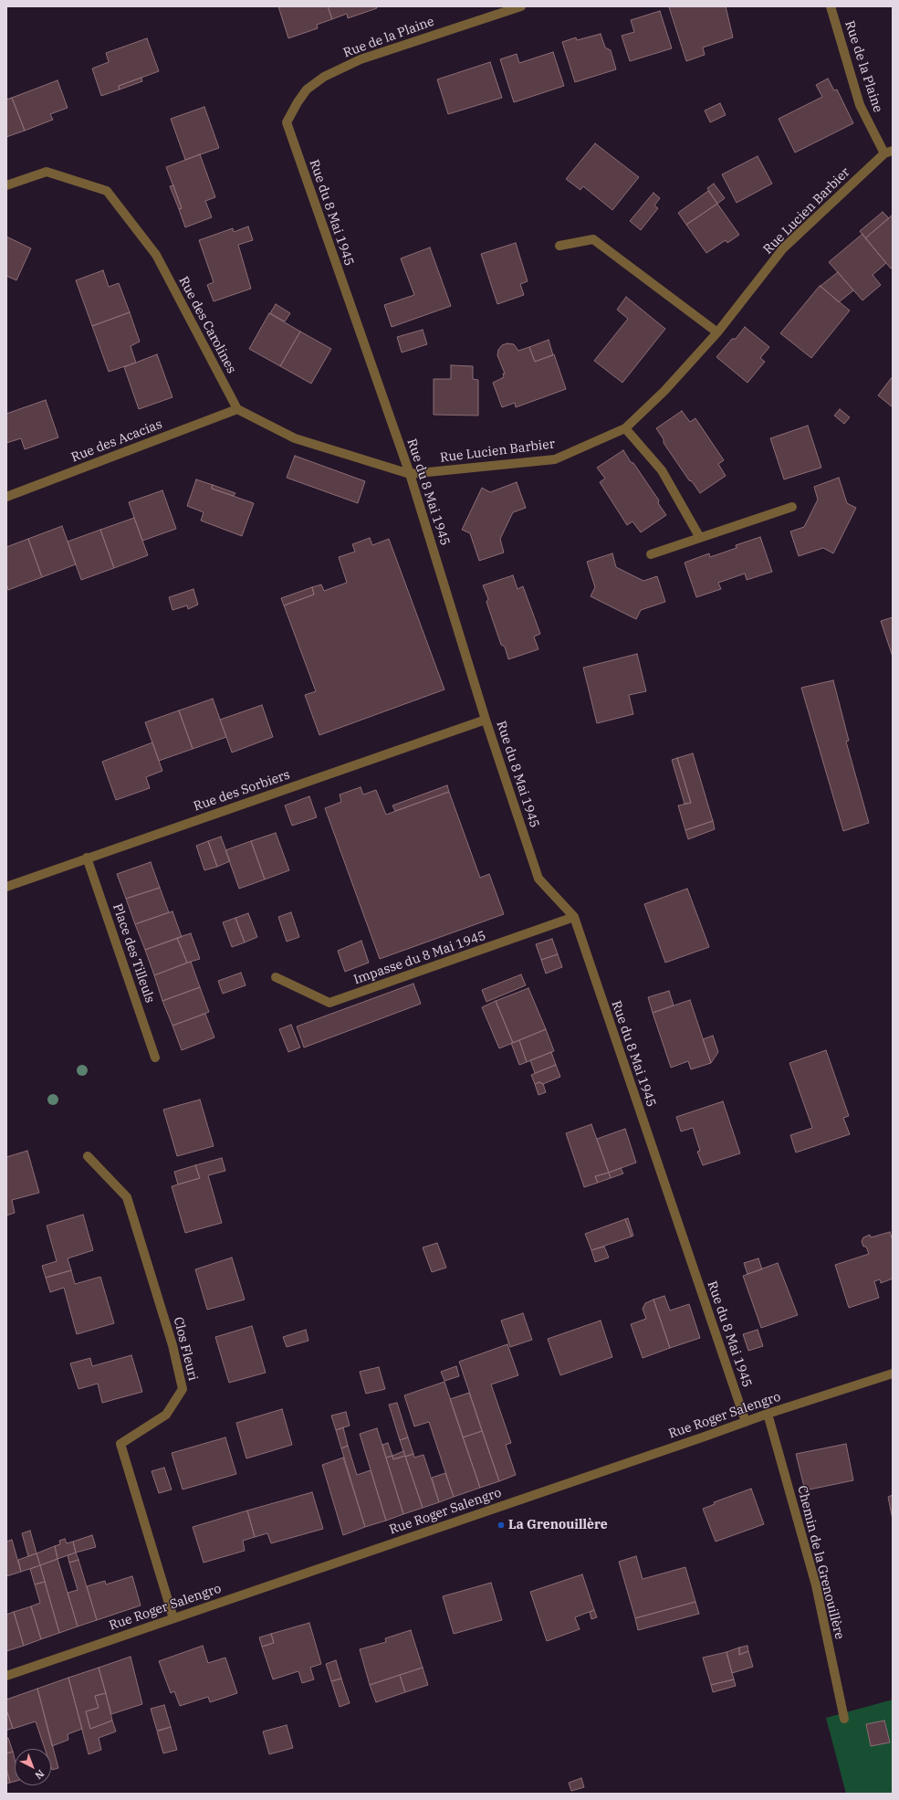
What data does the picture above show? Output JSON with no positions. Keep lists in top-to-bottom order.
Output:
{
  "streets": {
    "street": [
      "Rue de la Plaine",
      "Rue Lucien Barbier",
      "Rue du 8 Mai 1945",
      "Rue des Carolines",
      "Rue des Acacias",
      "Rue des Sorbiers",
      "Place des Tilleuls",
      "Impasse du 8 Mai 1945",
      "Clos Fleuri",
      "Rue Roger Salengro",
      "Chemin de la Grenouillère"
    ]
  },
  "crossings": [
    ["Rue de la Plaine", "Rue Lucien Barbier"],
    ["Rue de la Plaine", "Rue du 8 Mai 1945"],
    ["Rue Lucien Barbier", "Rue du 8 Mai 1945"],
    ["Rue du 8 Mai 1945", "Rue des Sorbiers"],
    ["Rue du 8 Mai 1945", "Impasse du 8 Mai 1945"],
    ["Rue du 8 Mai 1945", "Rue Roger Salengro"],
    ["Rue des Carolines", "Rue des Acacias"],
    ["Rue des Sorbiers", "Place des Tilleuls"],
    ["Clos Fleuri", "Rue Roger Salengro"],
    ["Rue Roger Salengro", "Chemin de la Grenouillère"]
  ],
  "places": ["La Grenouillère"],
  "north": "bottom right"
}
